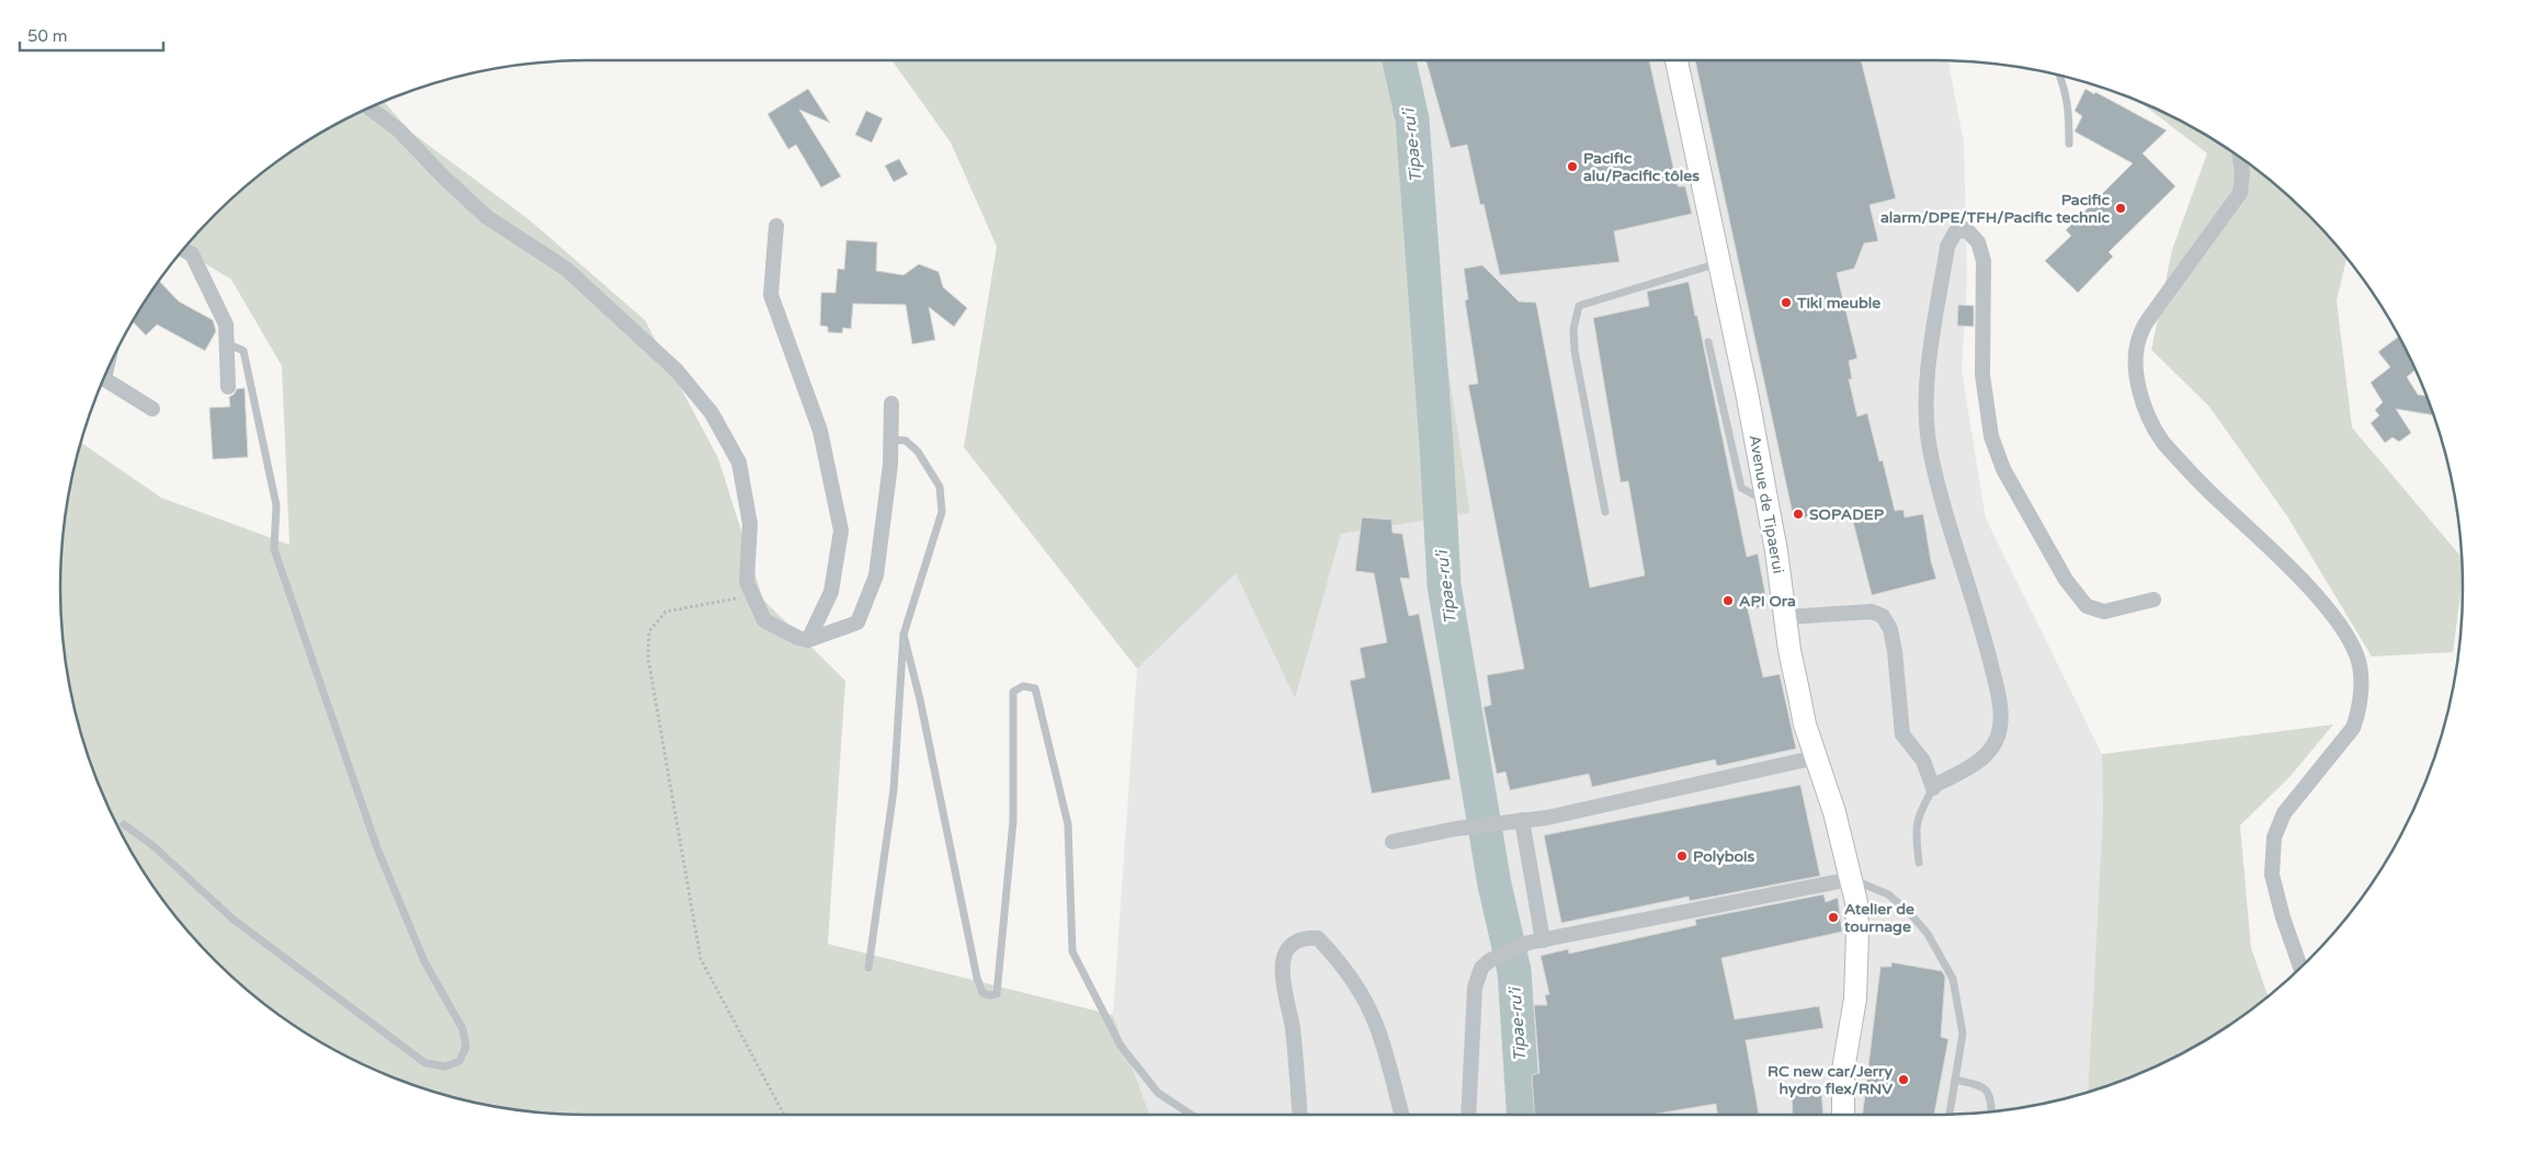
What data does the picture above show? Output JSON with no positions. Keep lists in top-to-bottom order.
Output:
{
  "streets": {
    "main road": ["Avenue de Tipaerui"]
  },
  "water": ["Tipae-ru’i"],
  "places": [
    "Pacific alu/Pacific tôles",
    "Pacific alarm/DPE/TFH/Pacific technic",
    "Tiki meuble",
    "SOPADEP",
    "API Ora",
    "Polybois",
    "Atelier de tournage",
    "RC new car/Jerry hydro flex/RNV"
  ],
  "scale_bar": "50 m"
}
